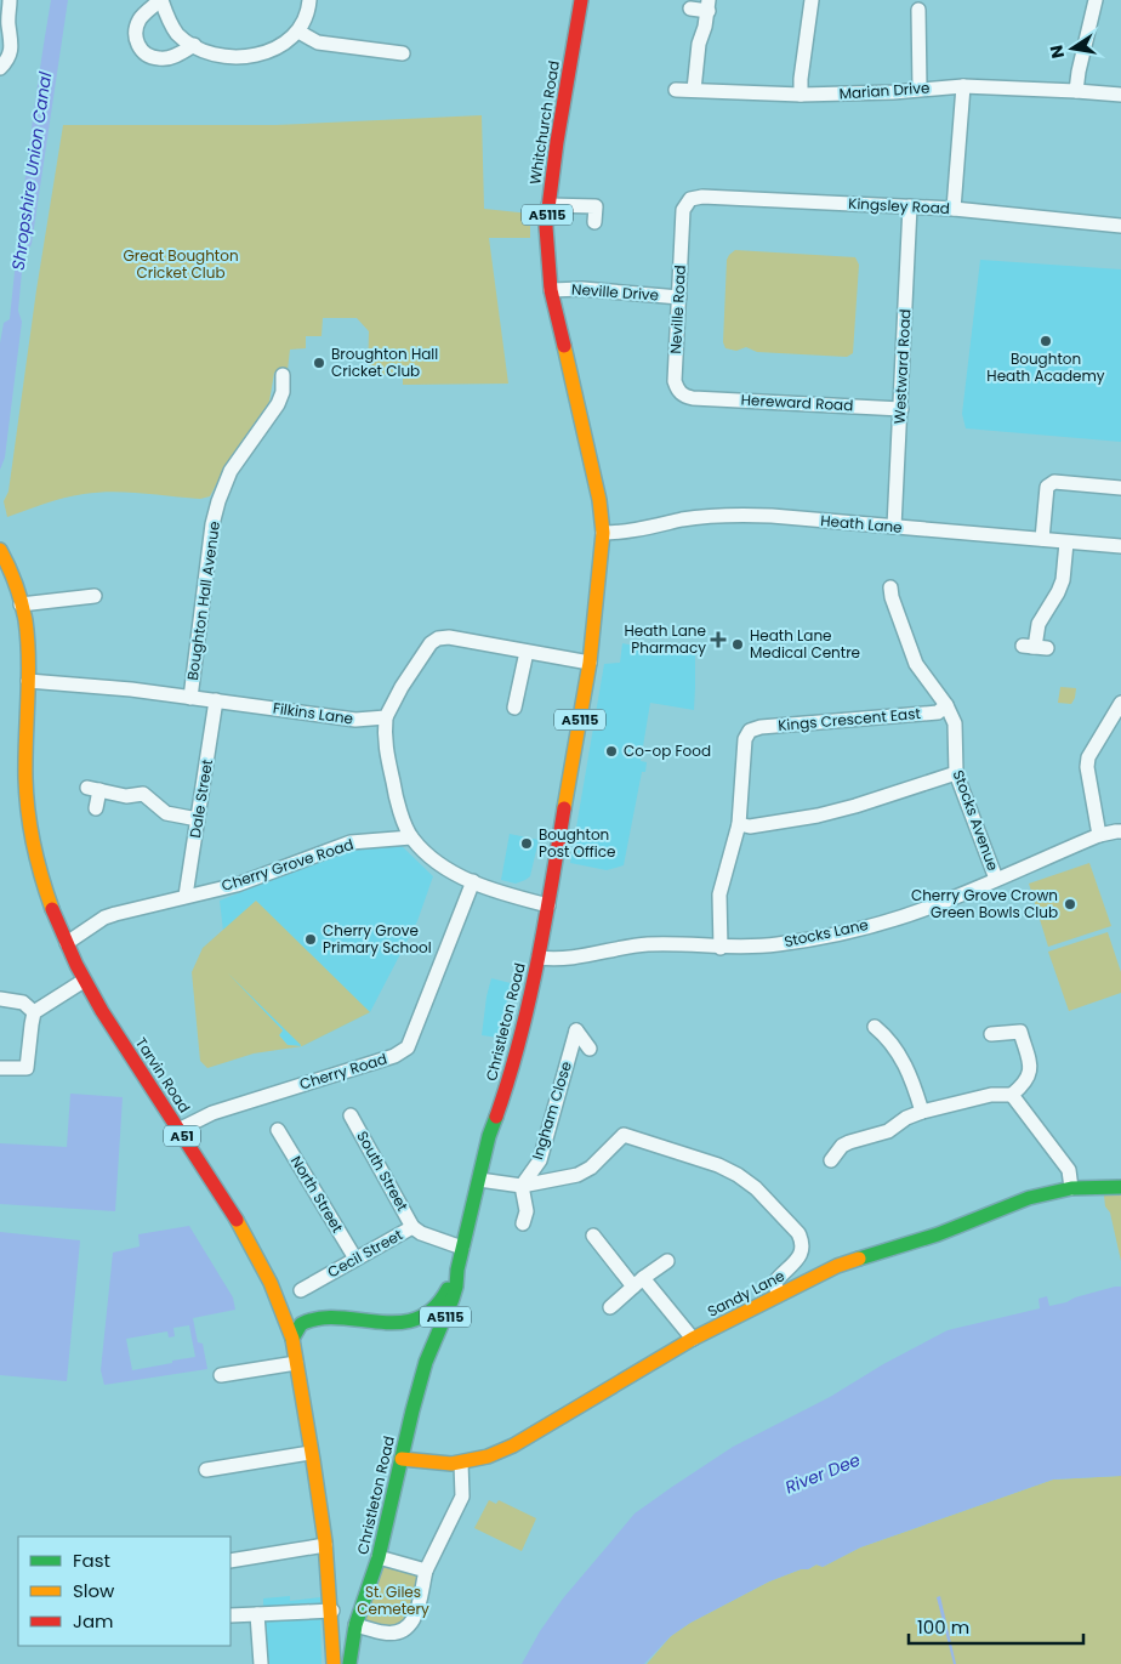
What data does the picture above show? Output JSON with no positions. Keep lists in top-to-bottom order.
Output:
{
  "streets": {
    "main road": [
      "Whitchurch Road",
      "A5115",
      "Christleton Road",
      "Tarvin Road",
      "A51",
      "Sandy Lane"
    ],
    "street": [
      "Marian Drive",
      "Kingsley Road",
      "Neville Drive",
      "Neville Road",
      "Westward Road",
      "Hereward Road",
      "Heath Lane",
      "Boughton Hall Avenue",
      "Filkins Lane",
      "Kings Crescent East",
      "Dale Street",
      "Stocks Avenue",
      "Cherry Grove Road",
      "Stocks Lane",
      "Cherry Road",
      "Ingham Close",
      "South Street",
      "North Street",
      "Cecil Street"
    ]
  },
  "crossings": [
    ["Whitchurch Road", "Neville Drive"],
    ["Whitchurch Road", "Christleton Road"],
    ["Kingsley Road", "Neville Road"],
    ["Kingsley Road", "Westward Road"],
    ["A5115", "Christleton Road"],
    ["Neville Drive", "Neville Road"],
    ["Neville Road", "Hereward Road"],
    ["Westward Road", "Hereward Road"],
    ["Westward Road", "Heath Lane"],
    ["Heath Lane", "Christleton Road"],
    ["Boughton Hall Avenue", "Filkins Lane"],
    ["Filkins Lane", "Dale Street"],
    ["Filkins Lane", "Tarvin Road"],
    ["Kings Crescent East", "Stocks Avenue"],
    ["Dale Street", "Cherry Grove Road"],
    ["Stocks Avenue", "Stocks Lane"],
    ["Cherry Grove Road", "Tarvin Road"],
    ["Stocks Lane", "Christleton Road"],
    ["Christleton Road", "Cecil Street"],
    ["Christleton Road", "Sandy Lane"],
    ["Cherry Road", "Tarvin Road"],
    ["Tarvin Road", "A51"],
    ["South Street", "Cecil Street"],
    ["North Street", "Cecil Street"]
  ],
  "water": ["Shropshire Union Canal", "River Dee"],
  "parks": ["Great Boughton Cricket Club", "St. Giles Cemetery"],
  "places": {
    "other": [
      "Boughton Heath Academy",
      "Broughton Hall Cricket Club",
      "Heath Lane Medical Centre",
      "Co-op Food",
      "Boughton Post Office",
      "Cherry Grove Crown Green Bowls Club",
      "Cherry Grove Primary School"
    ],
    "health": ["Heath Lane Pharmacy"]
  },
  "legend": ["Fast", "Slow", "Jam"],
  "scale_bar": "100 m",
  "north": "left"
}
